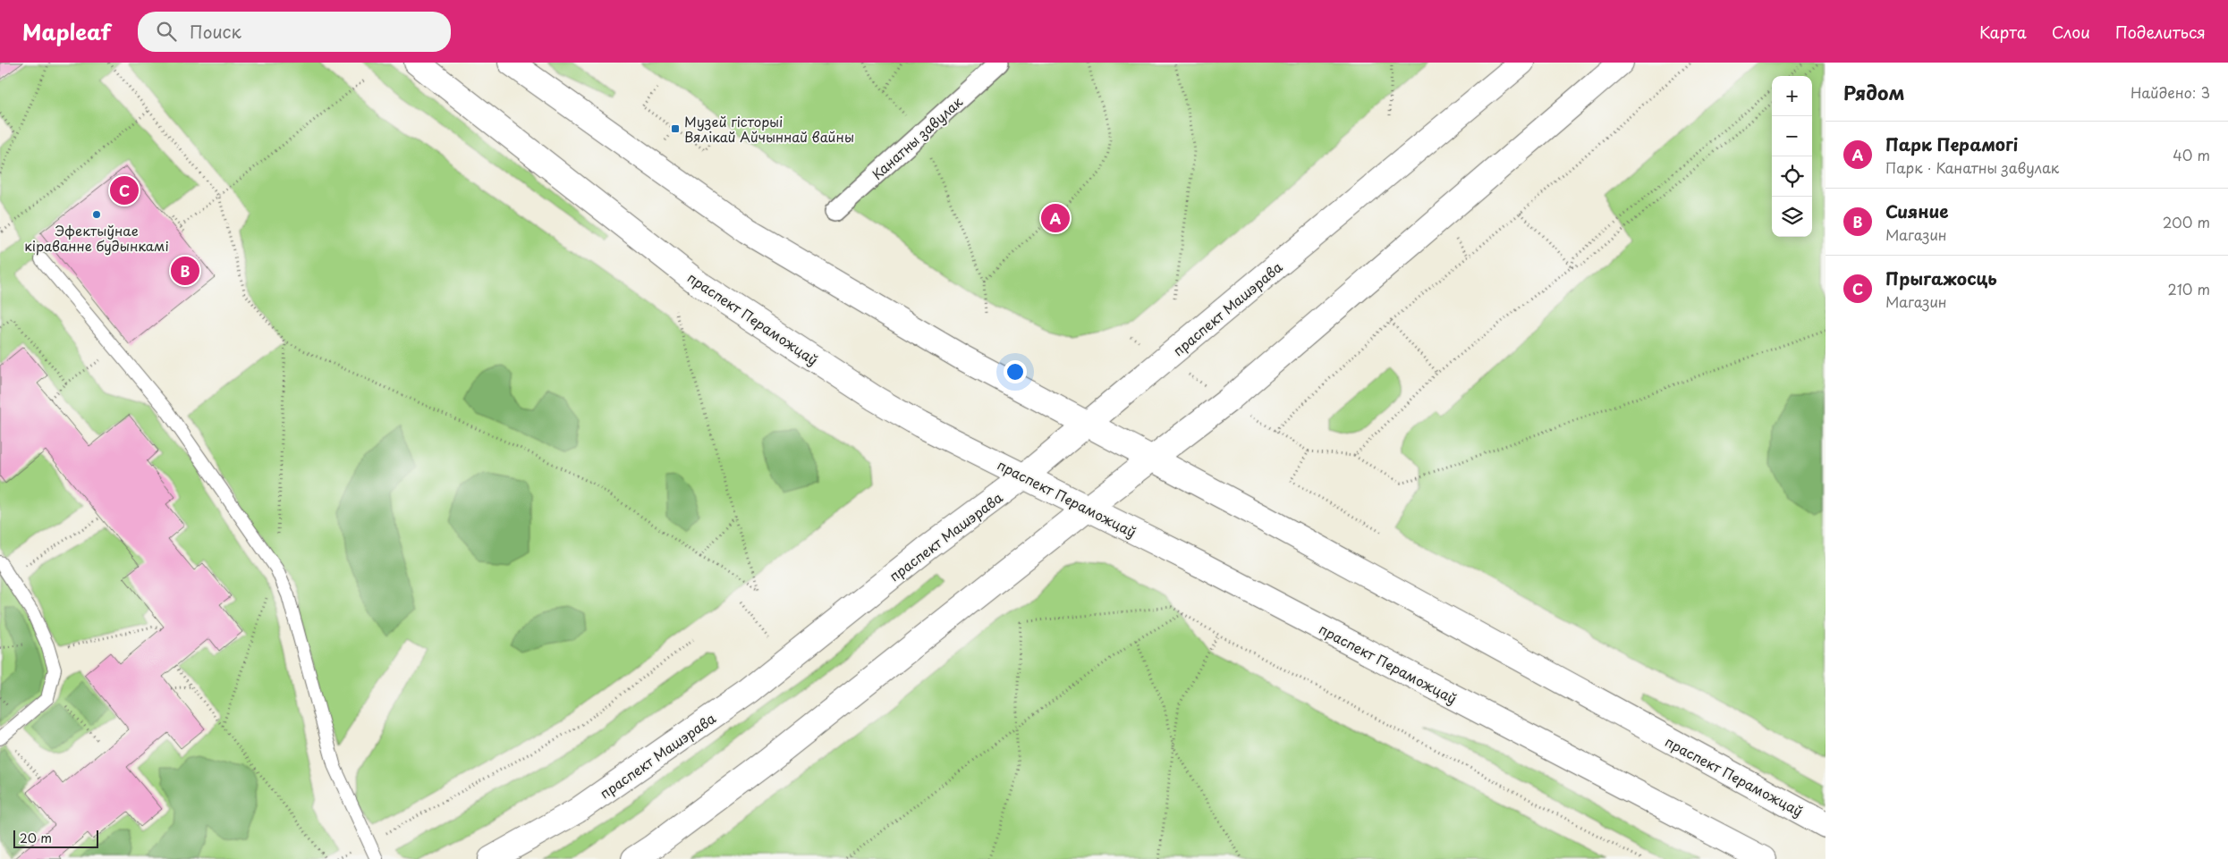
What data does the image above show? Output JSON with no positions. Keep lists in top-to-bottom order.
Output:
{
  "streets": {
    "main road": ["праспект Машэрава", "праспект Пераможцаў"],
    "street": ["Канатны завулак"]
  },
  "crossings": [
    ["праспект Машэрава", "праспект Пераможцаў"]
  ],
  "places": {
    "transit": ["Музей гісторыі Вялікай Айчыннай вайны"],
    "other": ["Эфектыўнае кіраванне будынкамі"]
  },
  "scale_bar": "20 m",
  "page": {
    "header": "Mapleaf",
    "search": "Поиск",
    "nav": ["Карта", "Слои", "Поделиться"],
    "heading": ["Рядом", "Найдено: 3"],
    "map_buttons": ["+", "−"],
    "list": [
      {
        "mark": "A",
        "name": "Парк Перамогі",
        "note": "Парк · Канатны завулак",
        "value": "40 m"
      },
      {
        "mark": "B",
        "name": "Сияние",
        "note": "Магазин",
        "value": "200 m"
      },
      {
        "mark": "C",
        "name": "Прыгажосць",
        "note": "Магазин",
        "value": "210 m"
      }
    ],
    "pins": ["C", "A", "B"],
    "scale": "20 m"
  }
}
